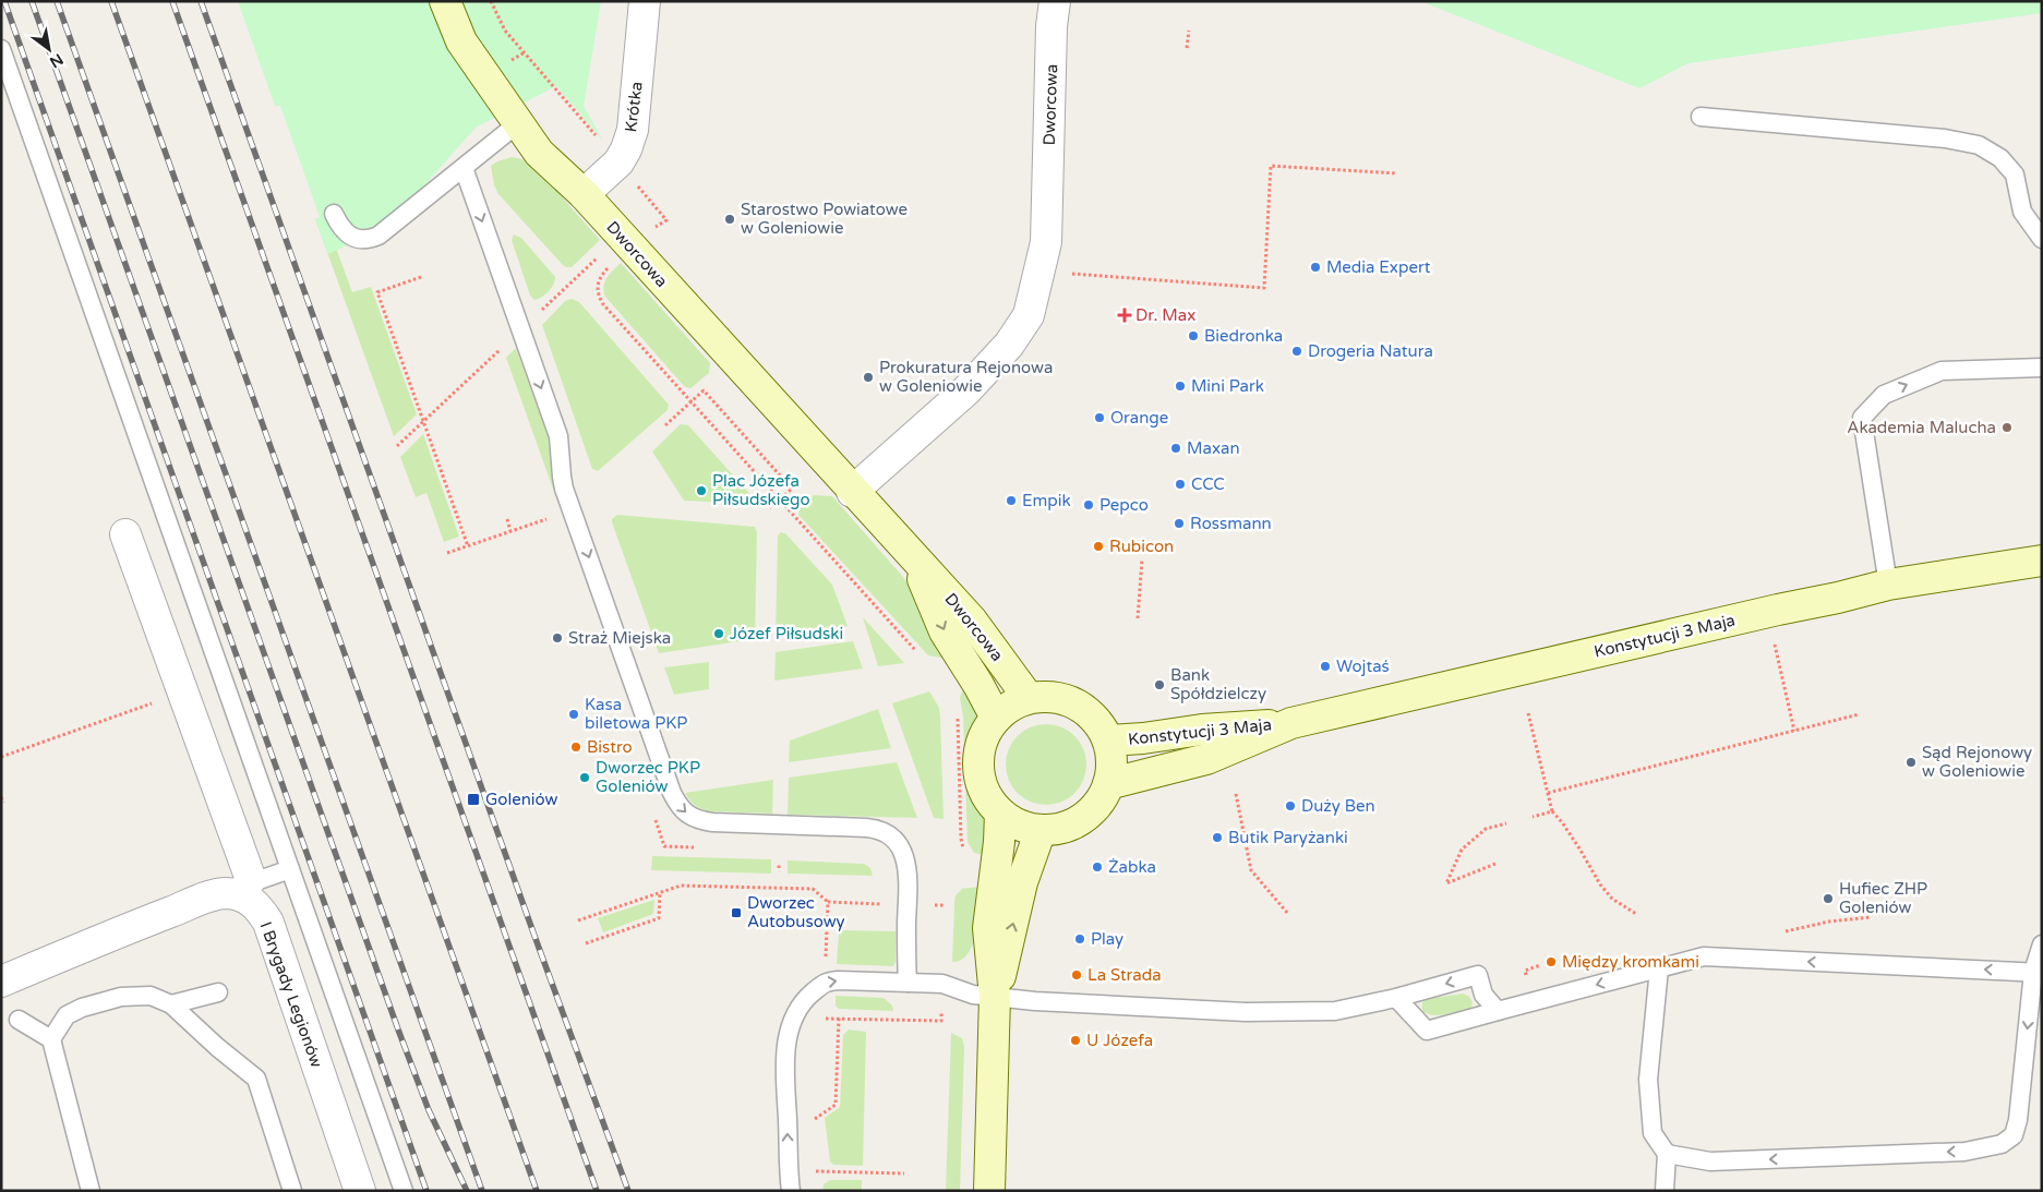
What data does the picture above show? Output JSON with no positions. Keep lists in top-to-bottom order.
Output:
{
  "streets": {
    "street": [
      "Dworcowa",
      "Krótka",
      "Konstytucji 3 Maja",
      "I Brygady Legionów"
    ]
  },
  "crossings": [
    ["Dworcowa", "Krótka"],
    ["Dworcowa", "Konstytucji 3 Maja"]
  ],
  "places": {
    "other": [
      "Starostwo Powiatowe w Goleniowie",
      "Media Expert",
      "Biedronka",
      "Drogeria Natura",
      "Prokuratura Rejonowa w Goleniowie",
      "Mini Park",
      "Orange",
      "Akademia Malucha",
      "Maxan",
      "CCC",
      "Plac Józefa Piłsudskiego",
      "Empik",
      "Pepco",
      "Rossmann",
      "Rubicon",
      "Józef Piłsudski",
      "Straż Miejska",
      "Wojtaś",
      "Bank Spółdzielczy",
      "Kasa biletowa PKP",
      "Bistro",
      "Sąd Rejonowy w Goleniowie",
      "Dworzec PKP Goleniów",
      "Duży Ben",
      "Butik Paryżanki",
      "Żabka",
      "Hufiec ZHP Goleniów",
      "Play",
      "Między kromkami",
      "La Strada",
      "U Józefa"
    ],
    "health": ["Dr. Max"],
    "transit": ["Goleniów", "Dworzec Autobusowy"]
  },
  "north": "bottom right"
}
